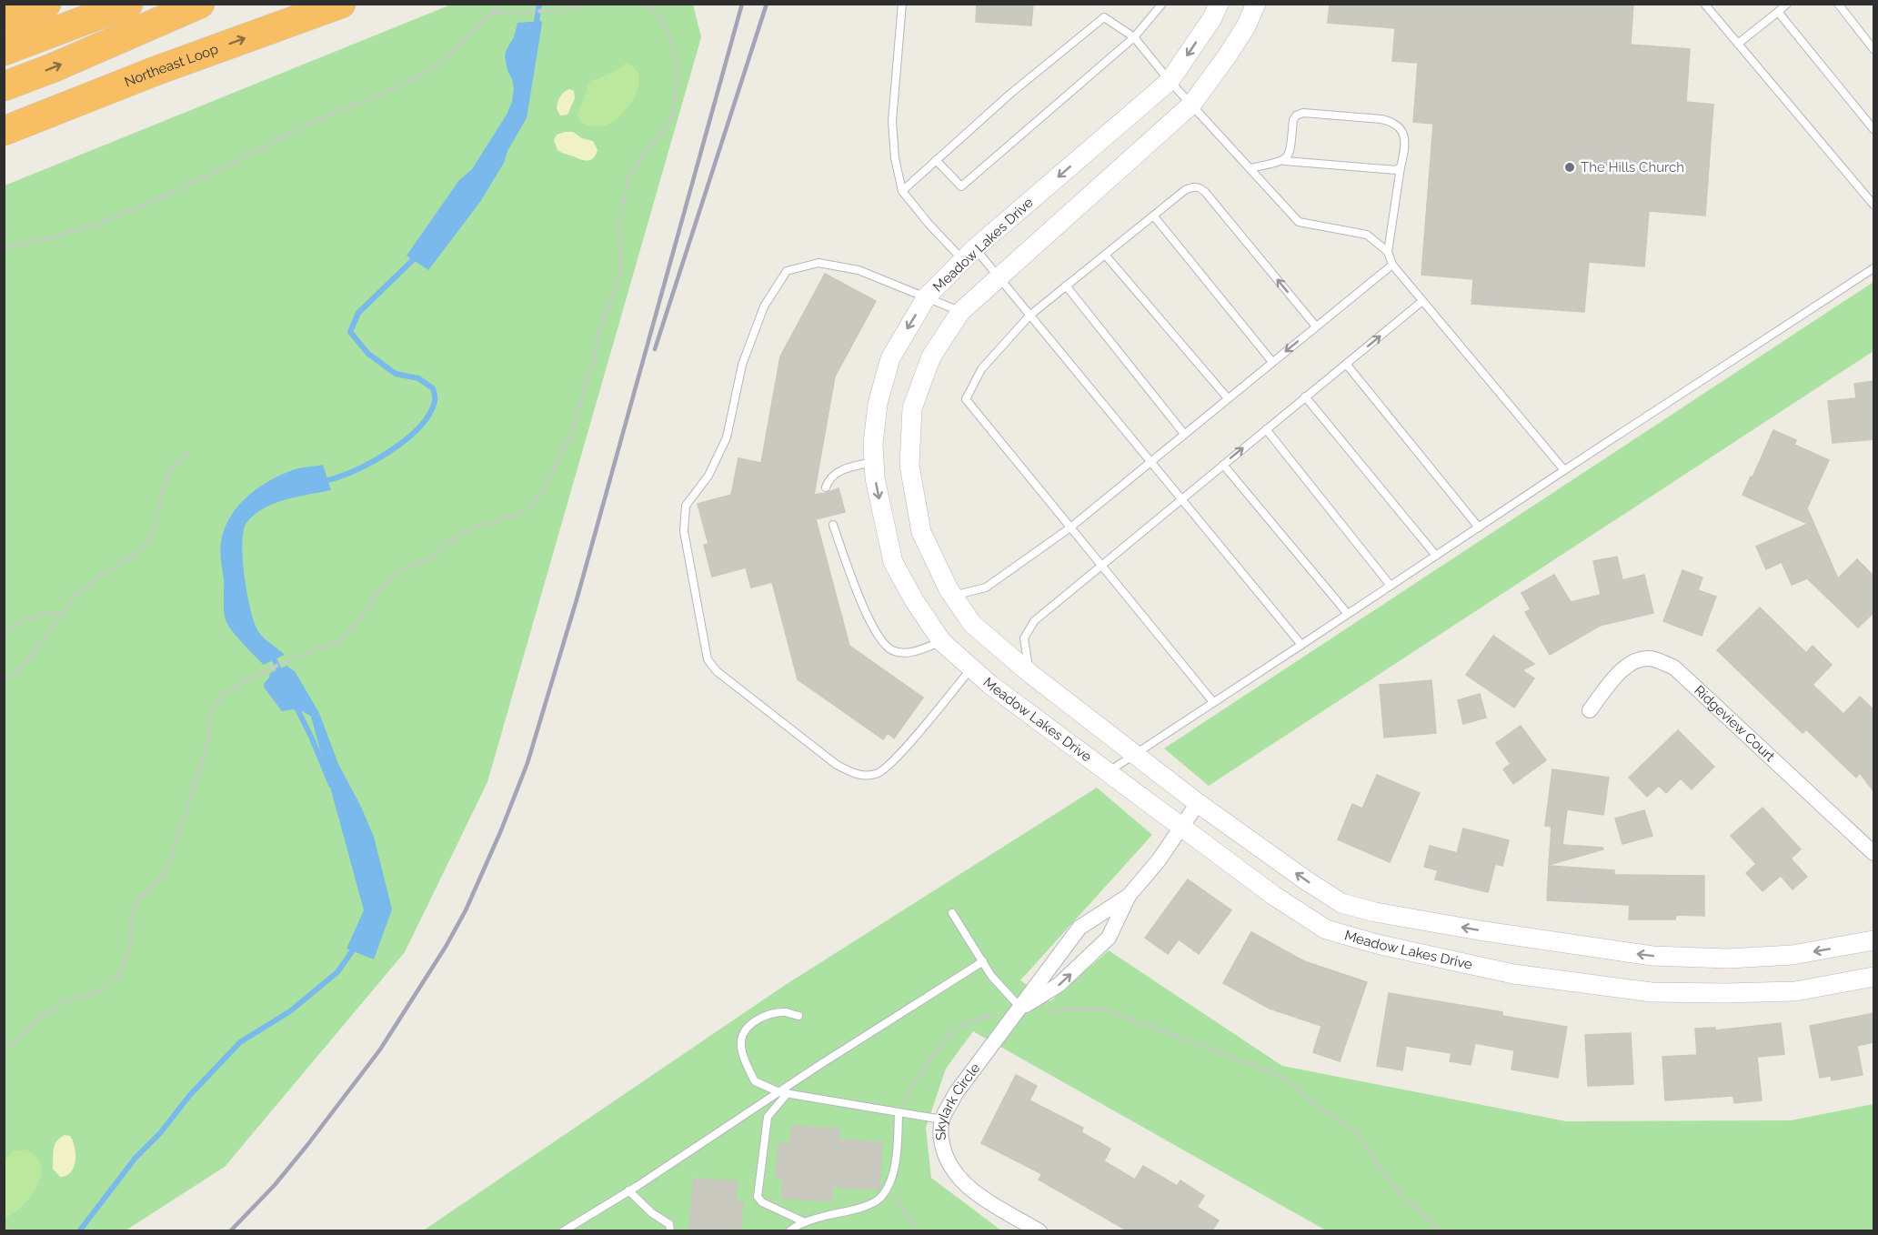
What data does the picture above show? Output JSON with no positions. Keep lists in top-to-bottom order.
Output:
{
  "streets": {
    "highway": ["Northeast Loop"],
    "street": ["Meadow Lakes Drive", "Ridgeview Court", "Skylark Circle"]
  },
  "crossings": [
    ["Meadow Lakes Drive", "Skylark Circle"]
  ],
  "one_way": ["Meadow Lakes Drive"],
  "places": ["The Hills Church"]
}
